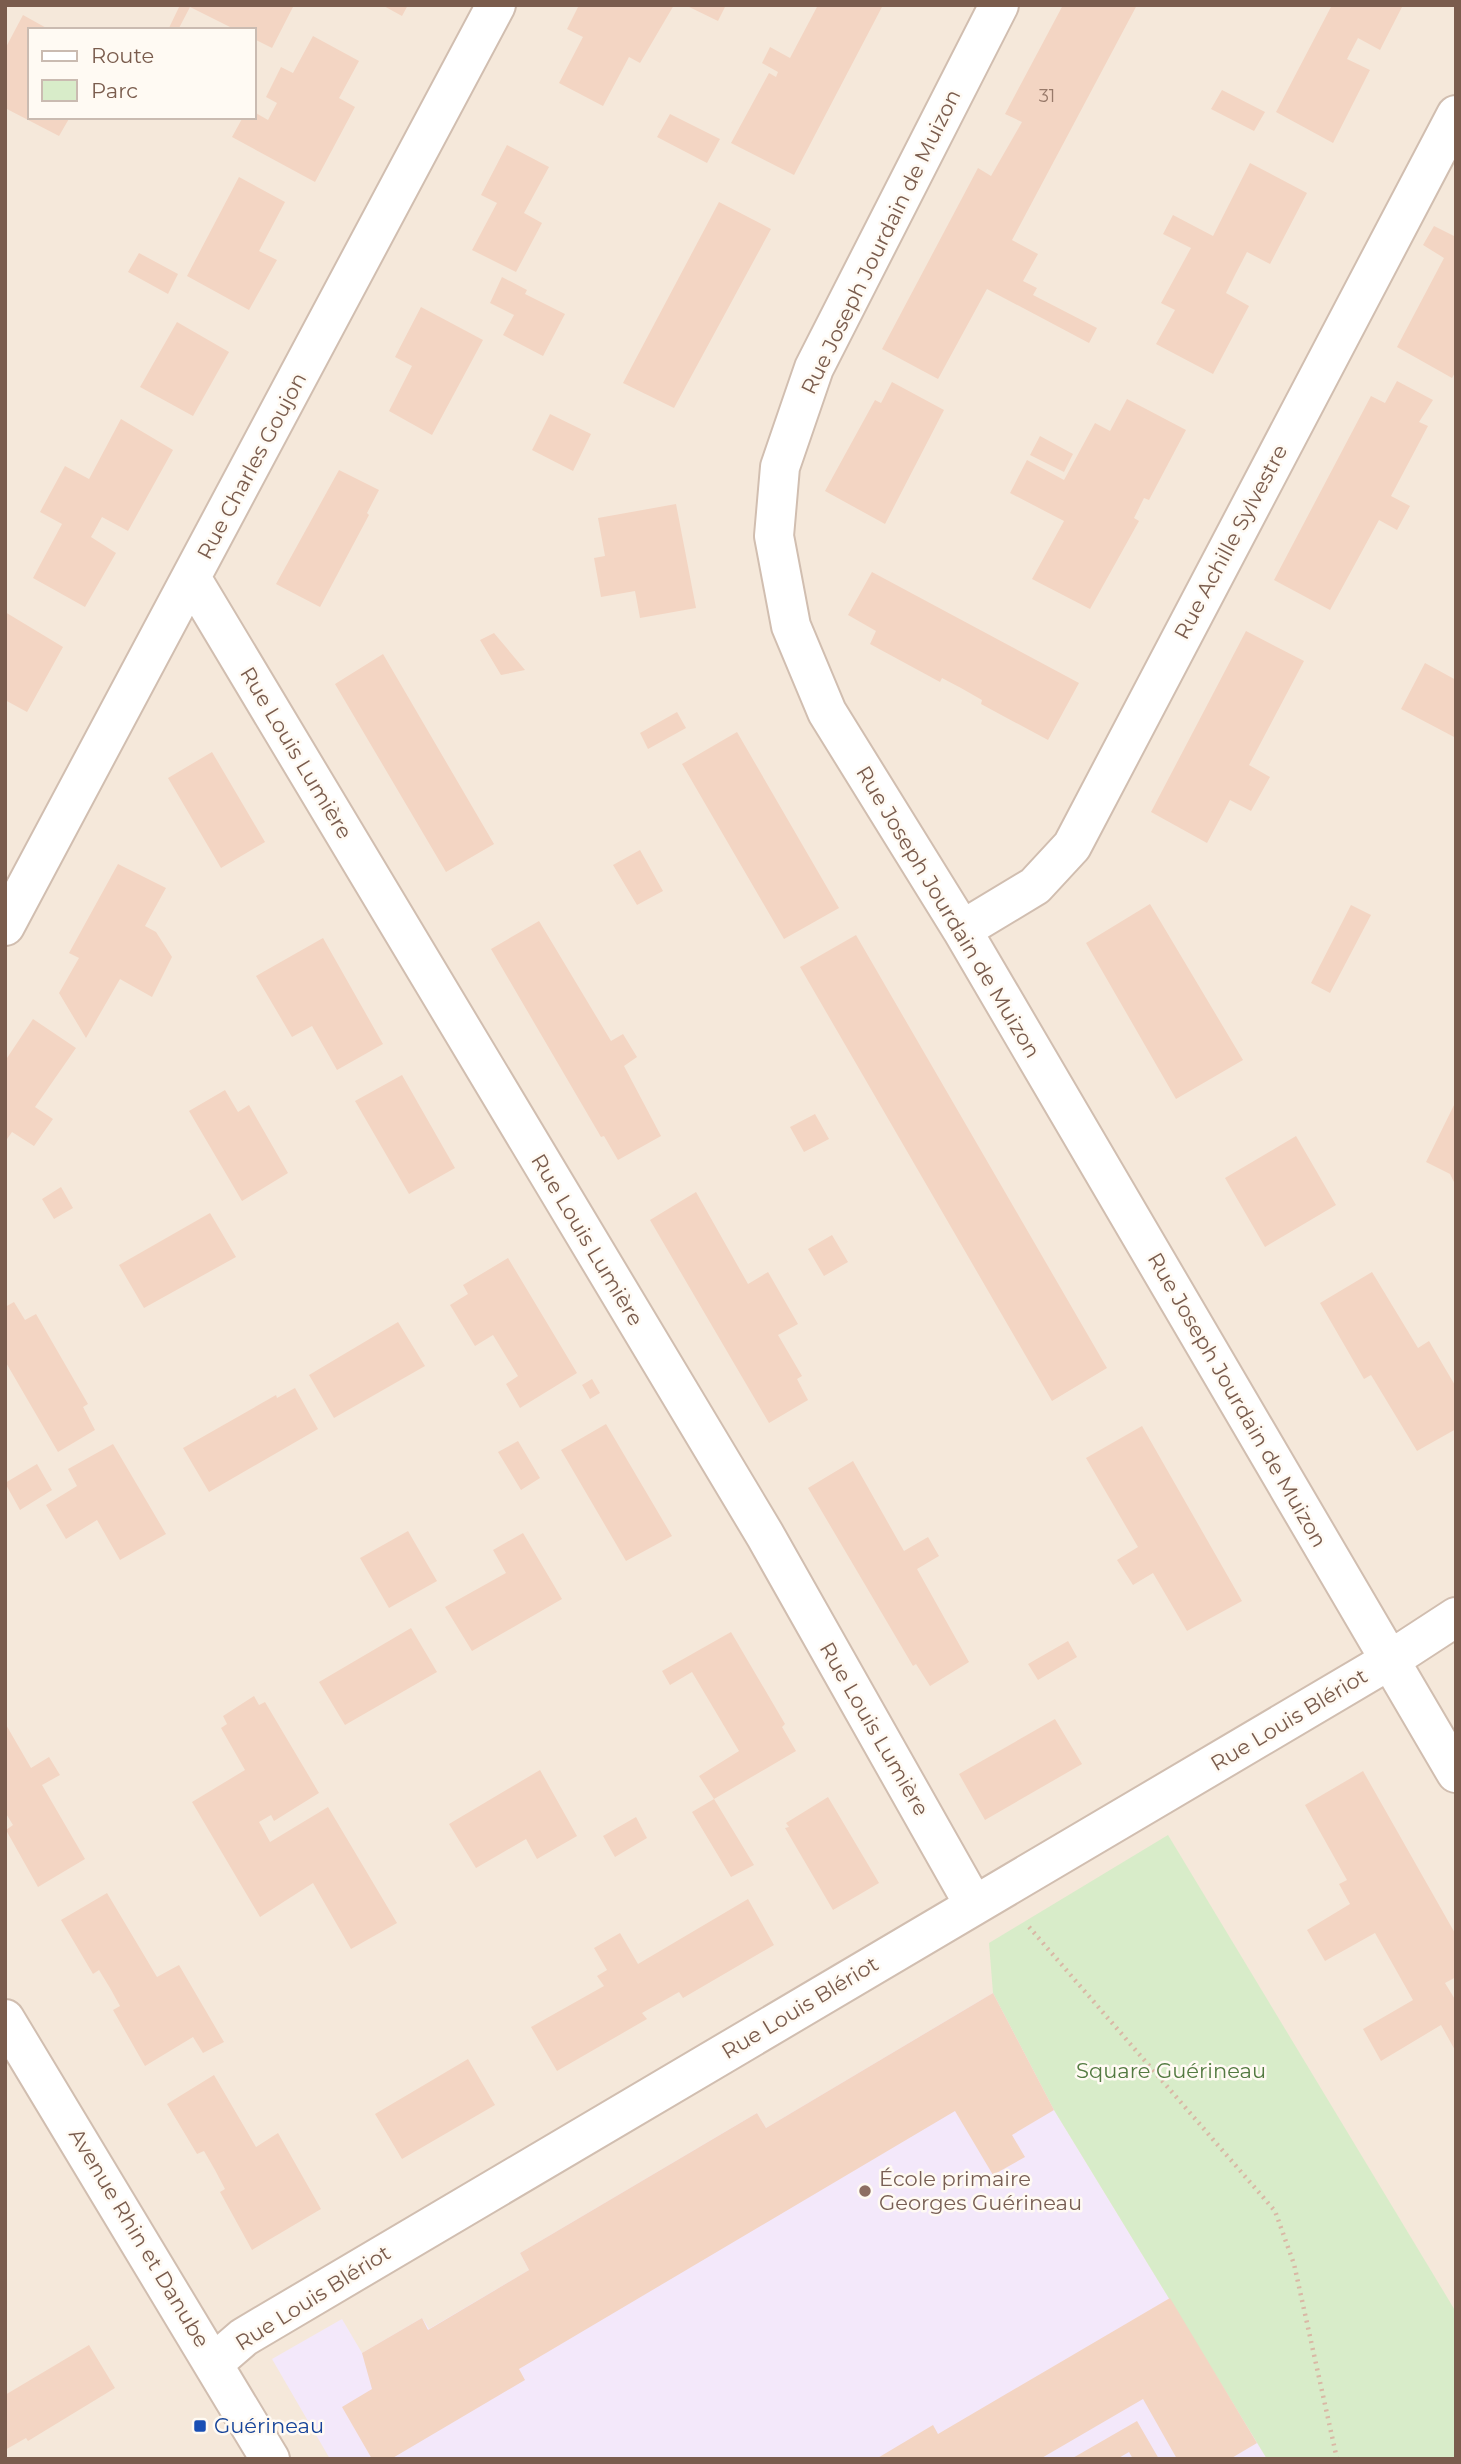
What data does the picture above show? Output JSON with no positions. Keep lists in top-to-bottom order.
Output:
{
  "streets": {
    "street": [
      "Rue Joseph Jourdain de Muizon",
      "Rue Charles Goujon",
      "Rue Achille Sylvestre",
      "Rue Louis Lumière",
      "Rue Louis Blériot",
      "Avenue Rhin et Danube"
    ]
  },
  "crossings": [
    ["Rue Joseph Jourdain de Muizon", "Rue Achille Sylvestre"],
    ["Rue Joseph Jourdain de Muizon", "Rue Louis Blériot"],
    ["Rue Charles Goujon", "Rue Louis Lumière"],
    ["Rue Louis Lumière", "Rue Louis Blériot"],
    ["Rue Louis Blériot", "Avenue Rhin et Danube"]
  ],
  "parks": ["Square Guérineau"],
  "places": {
    "other": ["École primaire Georges Guérineau"],
    "transit": ["Guérineau"]
  },
  "house_numbers": ["31"],
  "legend": ["Route", "Parc"]
}
